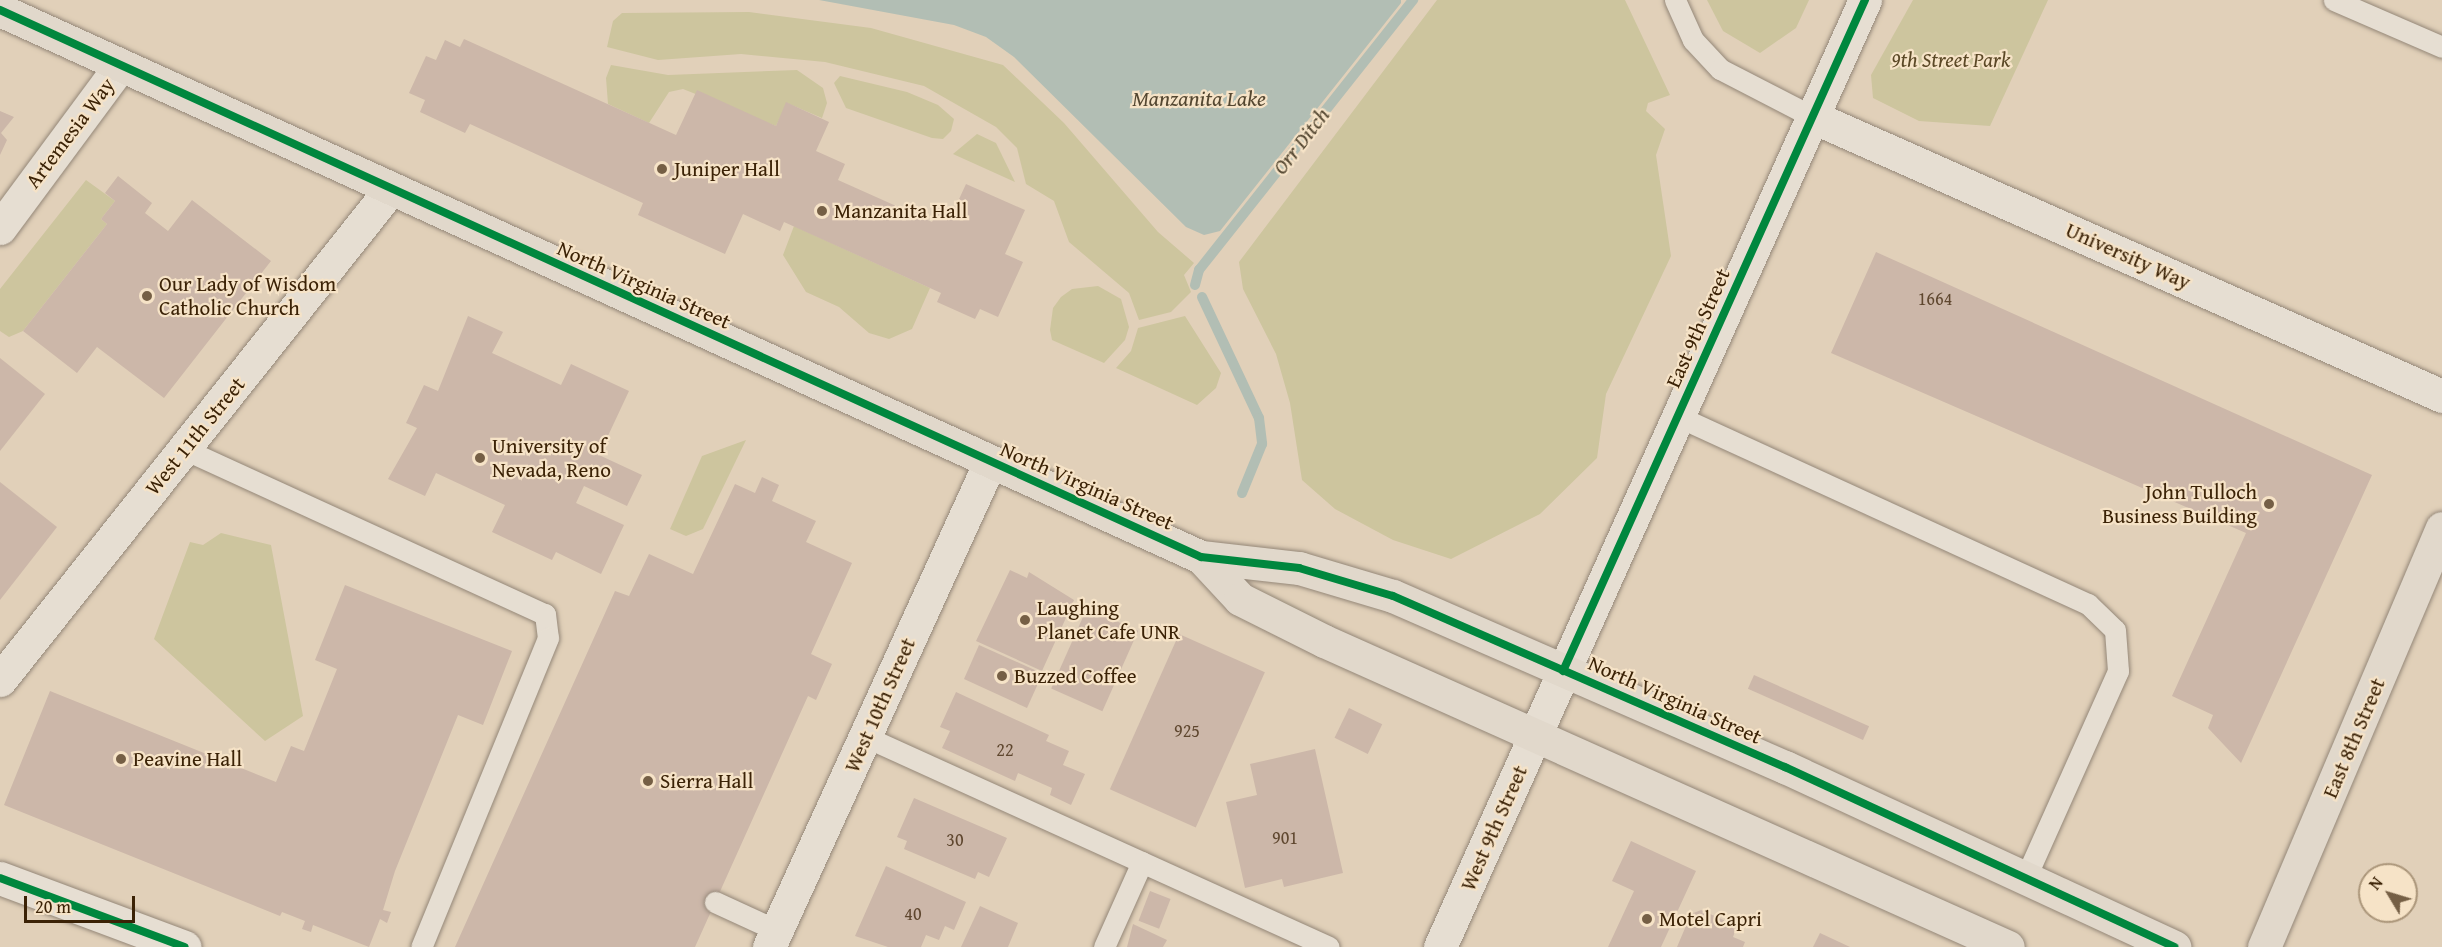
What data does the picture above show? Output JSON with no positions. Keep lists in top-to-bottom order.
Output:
{
  "streets": {
    "main road": ["North Virginia Street", "East 8th Street"],
    "street": [
      "Artemesia Way",
      "University Way",
      "East 9th Street",
      "West 11th Street",
      "West 10th Street",
      "West 9th Street"
    ]
  },
  "crossings": [
    ["Artemesia Way", "North Virginia Street"],
    ["University Way", "East 9th Street"],
    ["North Virginia Street", "East 9th Street"],
    ["North Virginia Street", "West 11th Street"],
    ["North Virginia Street", "West 10th Street"],
    ["North Virginia Street", "West 9th Street"],
    ["East 9th Street", "West 9th Street"]
  ],
  "water": ["Manzanita Lake", "Orr Ditch"],
  "parks": ["9th Street Park"],
  "places": [
    "Juniper Hall",
    "Manzanita Hall",
    "Our Lady of Wisdom Catholic Church",
    "University of Nevada, Reno",
    "John Tulloch Business Building",
    "Laughing Planet Cafe UNR",
    "Buzzed Coffee",
    "Peavine Hall",
    "Sierra Hall",
    "Motel Capri"
  ],
  "house_numbers": [
    "1664",
    "925",
    "22",
    "901",
    "30",
    "40"
  ],
  "scale_bar": "20 m",
  "north": "top left"
}
